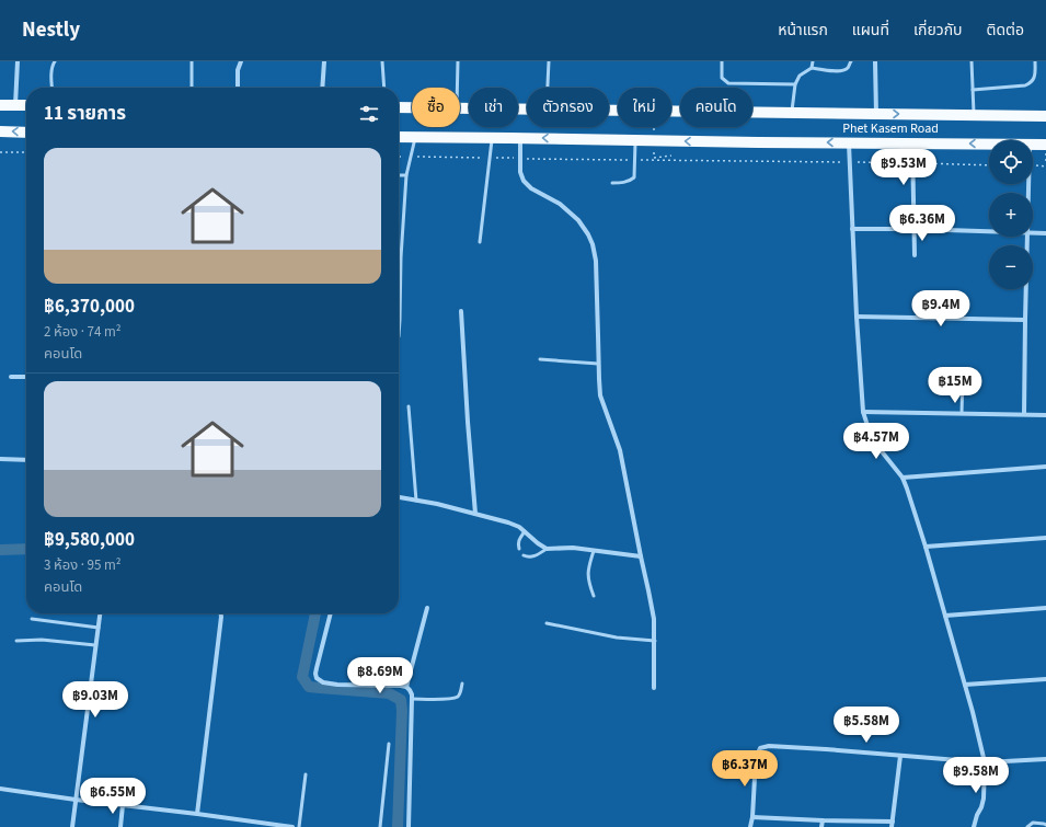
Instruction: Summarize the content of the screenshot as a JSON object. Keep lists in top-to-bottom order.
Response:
{
  "streets": {
    "main road": ["Phet Kasem Road"]
  },
  "page": {
    "header": "Nestly",
    "nav": [
      "หน้าแรก",
      "แผนที่",
      "เกี่ยวกับ",
      "ติดต่อ"
    ],
    "chip": [
      "ซื้อ",
      "เช่า",
      "ตัวกรอง",
      "ใหม่",
      "คอนโด"
    ],
    "heading": "11 รายการ",
    "map_buttons": ["+", "−"],
    "list": [
      {
        "name": "฿6,370,000",
        "note": "2 ห้อง · 74 m² · คอนโด"
      },
      {
        "name": "฿9,580,000",
        "note": "3 ห้อง · 95 m² · คอนโด"
      }
    ],
    "price": [
      "฿9.53M",
      "฿6.36M",
      "฿9.4M",
      "฿15M",
      "฿4.57M",
      "฿8.69M",
      "฿9.03M",
      "฿5.58M",
      "฿6.37M",
      "฿9.58M",
      "฿6.55M"
    ]
  }
}
